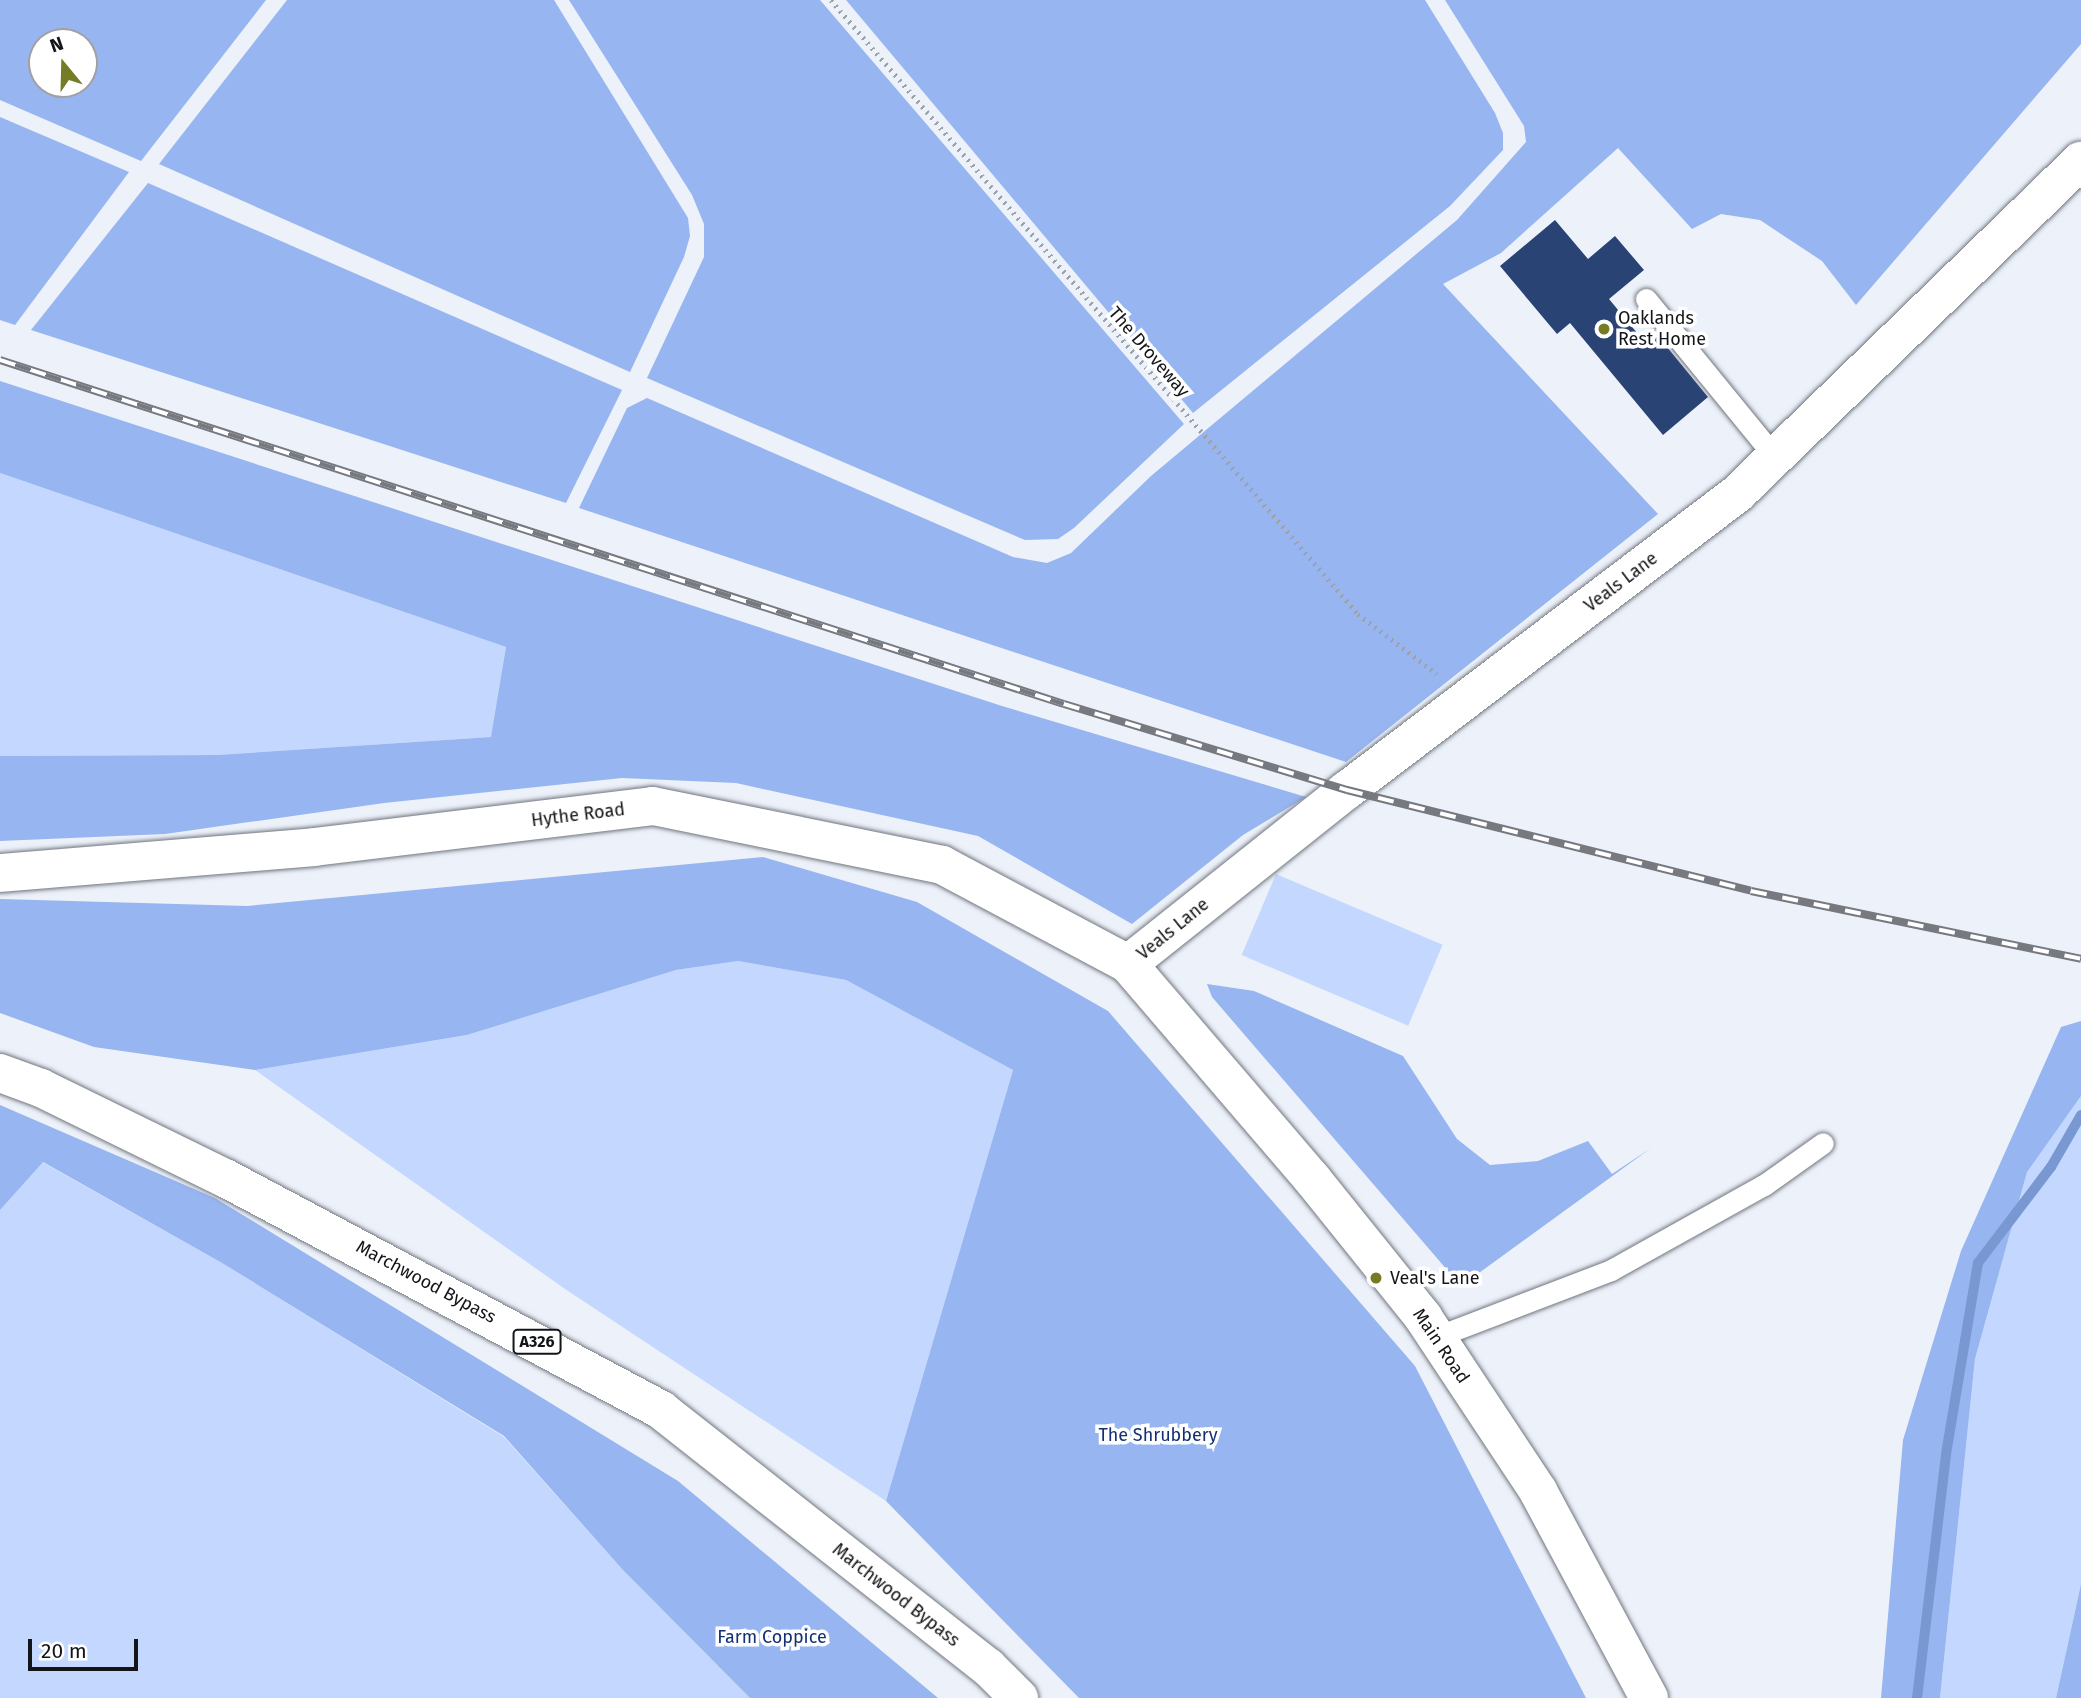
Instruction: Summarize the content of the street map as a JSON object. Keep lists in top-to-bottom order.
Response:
{
  "streets": {
    "street": [
      "Veals Lane",
      "Hythe Road",
      "Marchwood Bypass",
      "A326",
      "Main Road"
    ],
    "path": ["The Droveway"]
  },
  "crossings": [
    ["The Droveway", "Veals Lane"],
    ["Veals Lane", "Hythe Road"],
    ["Veals Lane", "Main Road"],
    ["Hythe Road", "Main Road"]
  ],
  "parks": ["The Shrubbery", "Farm Coppice"],
  "places": ["Oaklands Rest Home", "Veal's Lane"],
  "scale_bar": "20 m",
  "north": "top"
}
